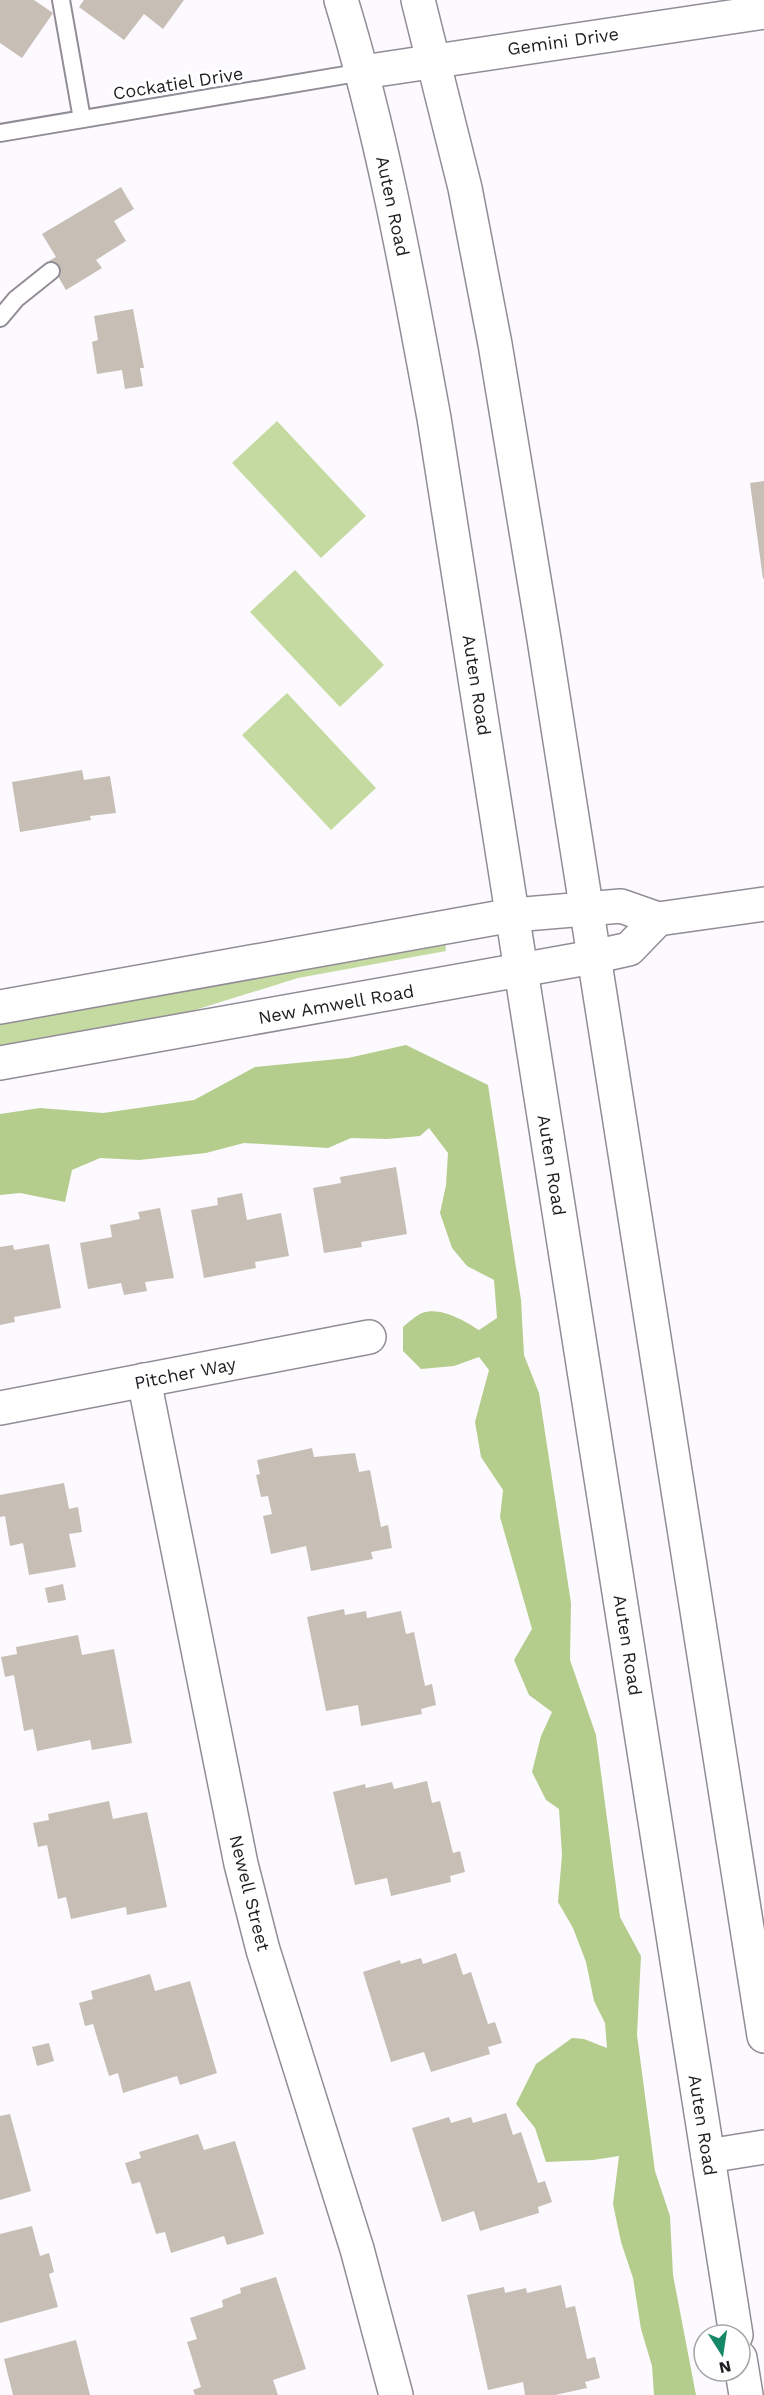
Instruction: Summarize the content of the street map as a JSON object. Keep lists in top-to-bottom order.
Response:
{
  "streets": {
    "street": [
      "Gemini Drive",
      "Auten Road",
      "New Amwell Road",
      "Pitcher Way",
      "Newell Street"
    ],
    "lane": ["Cockatiel Drive"]
  },
  "crossings": [
    ["Gemini Drive", "Cockatiel Drive"],
    ["Gemini Drive", "Auten Road"],
    ["Cockatiel Drive", "Auten Road"],
    ["Auten Road", "New Amwell Road"],
    ["Pitcher Way", "Newell Street"]
  ],
  "north": "bottom"
}
